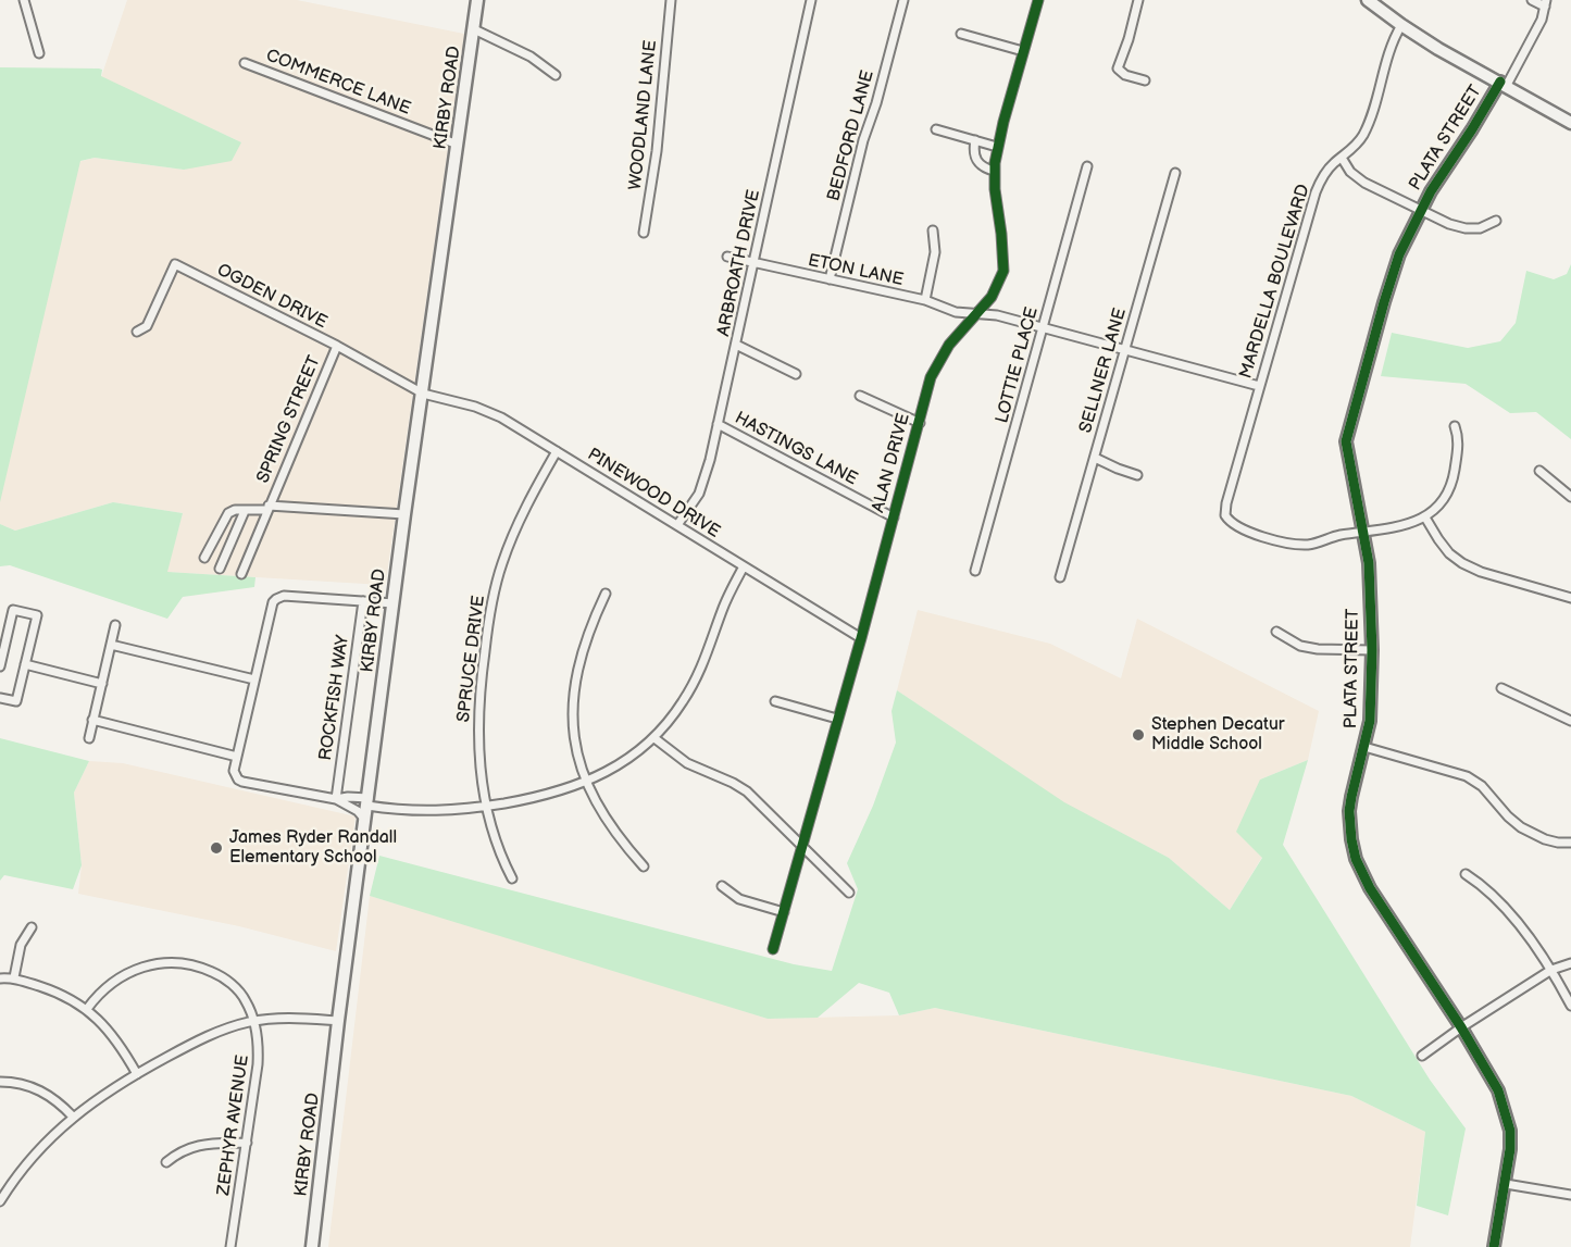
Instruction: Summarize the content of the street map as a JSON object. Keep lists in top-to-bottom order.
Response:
{
  "streets": {
    "main road": ["KIRBY ROAD"],
    "street": [
      "COMMERCE LANE",
      "WOODLAND LANE",
      "BEDFORD LANE",
      "PLATA STREET",
      "ARBROATH DRIVE",
      "ETON LANE",
      "MARDELLA BOULEVARD",
      "OGDEN DRIVE",
      "LOTTIE PLACE",
      "SELLNER LANE",
      "SPRING STREET",
      "HASTINGS LANE",
      "ALAN DRIVE",
      "PINEWOOD DRIVE",
      "SPRUCE DRIVE",
      "ROCKFISH WAY",
      "ZEPHYR AVENUE"
    ]
  },
  "crossings": [
    ["COMMERCE LANE", "KIRBY ROAD"],
    ["KIRBY ROAD", "OGDEN DRIVE"],
    ["KIRBY ROAD", "PINEWOOD DRIVE"],
    ["BEDFORD LANE", "ETON LANE"],
    ["PLATA STREET", "MARDELLA BOULEVARD"],
    ["ARBROATH DRIVE", "ETON LANE"],
    ["ARBROATH DRIVE", "HASTINGS LANE"],
    ["ARBROATH DRIVE", "PINEWOOD DRIVE"],
    ["ETON LANE", "MARDELLA BOULEVARD"],
    ["ETON LANE", "LOTTIE PLACE"],
    ["ETON LANE", "SELLNER LANE"],
    ["ETON LANE", "ALAN DRIVE"],
    ["OGDEN DRIVE", "SPRING STREET"],
    ["OGDEN DRIVE", "PINEWOOD DRIVE"],
    ["HASTINGS LANE", "ALAN DRIVE"],
    ["ALAN DRIVE", "PINEWOOD DRIVE"],
    ["PINEWOOD DRIVE", "SPRUCE DRIVE"]
  ],
  "places": ["Stephen Decatur Middle School", "James Ryder Randall Elementary School"]
}
